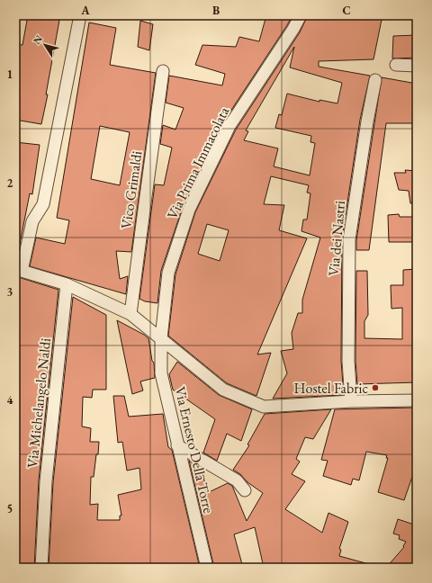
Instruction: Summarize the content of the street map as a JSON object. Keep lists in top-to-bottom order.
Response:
{
  "streets": {
    "street": [
      "Via Prima Immacolata",
      "Vico Grimaldi",
      "Via dei Nastri",
      "Via Michelangelo Naldi",
      "Via Ernesto Della Torre"
    ]
  },
  "crossings": [
    ["Via Prima Immacolata", "Via Ernesto Della Torre"]
  ],
  "places": ["Hostel Fabric"],
  "north": "top left",
  "grid": {
    "columns": ["A", "B", "C"],
    "rows": [
      "1",
      "2",
      "3",
      "4",
      "5"
    ]
  }
}
